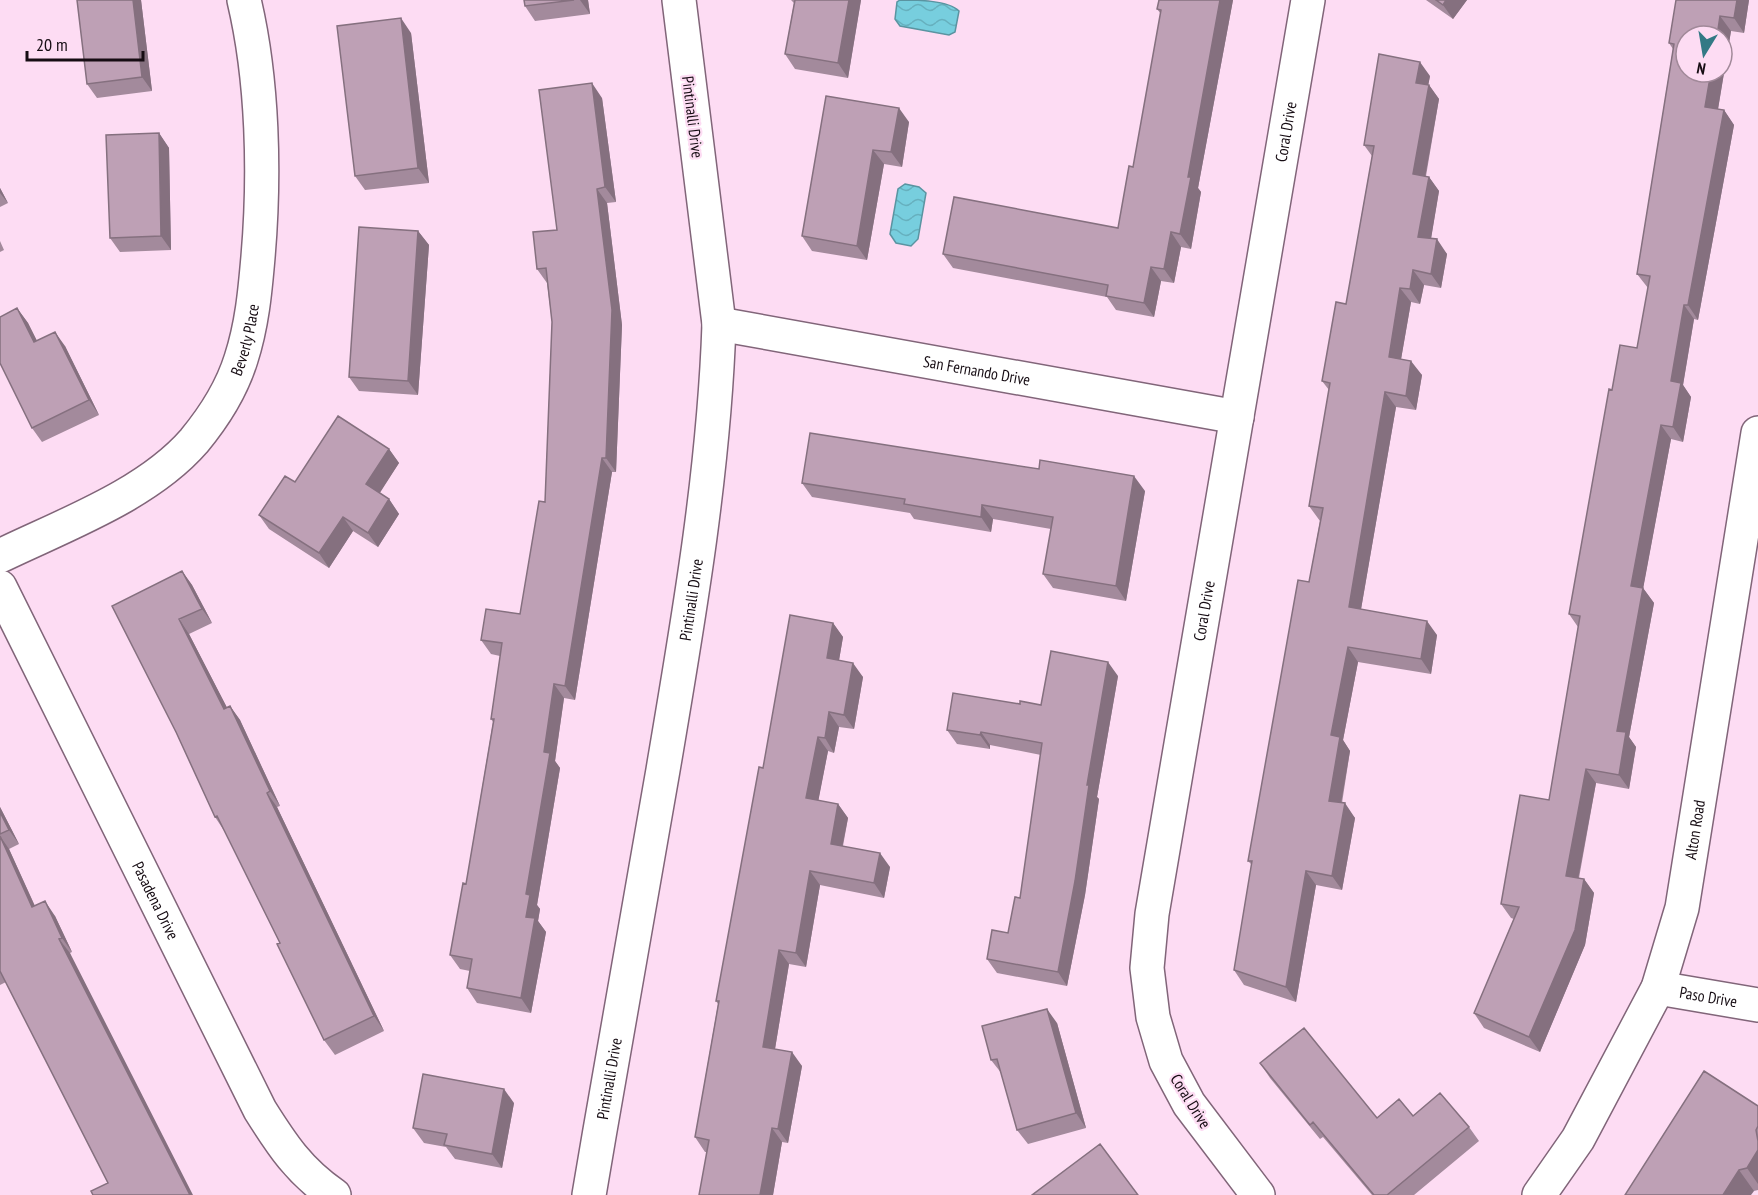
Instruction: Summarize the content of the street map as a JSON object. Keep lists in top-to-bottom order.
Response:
{
  "streets": {
    "street": [
      "Pintinalli Drive",
      "Coral Drive",
      "Beverly Place",
      "San Fernando Drive",
      "Alton Road",
      "Pasadena Drive",
      "Paso Drive"
    ]
  },
  "crossings": [
    ["Pintinalli Drive", "San Fernando Drive"],
    ["Coral Drive", "San Fernando Drive"],
    ["Alton Road", "Paso Drive"]
  ],
  "scale_bar": "20 m",
  "north": "bottom"
}
